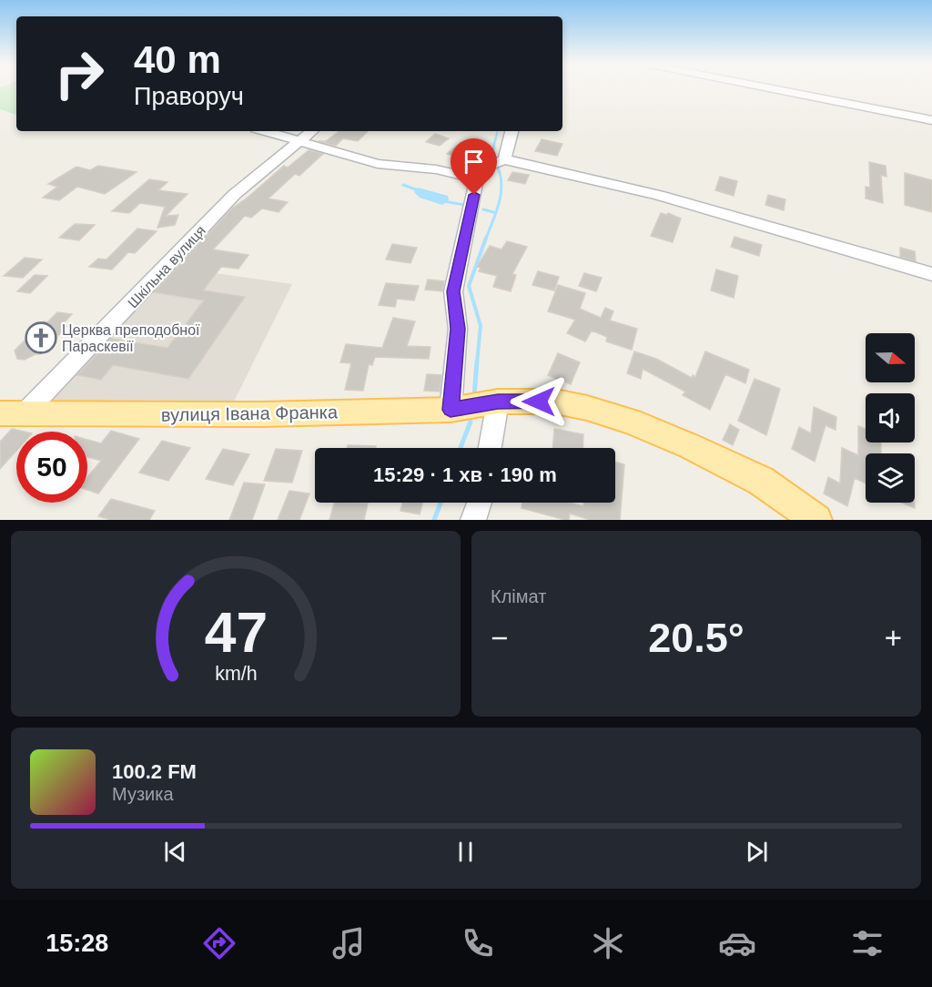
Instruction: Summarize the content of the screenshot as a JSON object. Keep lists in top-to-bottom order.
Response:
{
  "streets": {
    "main road": ["вулиця Івана Франка"],
    "street": ["Шкільна вулиця"]
  },
  "crossings": [
    ["Шкільна вулиця", "вулиця Івана Франка"]
  ],
  "places": {
    "church": ["Церква преподобної Параскевії"]
  },
  "north": "right",
  "page": {
    "turn": ["40 m", "Праворуч"],
    "limit": "50",
    "trip": "15:29 · 1 хв · 190 m",
    "tile": "Клімат",
    "heat": ["−", "20.5°", "+"],
    "song": ["100.2 FM", "Музика"],
    "tabs": "15:28",
    "gauge": ["47", "km/h"]
  }
}
